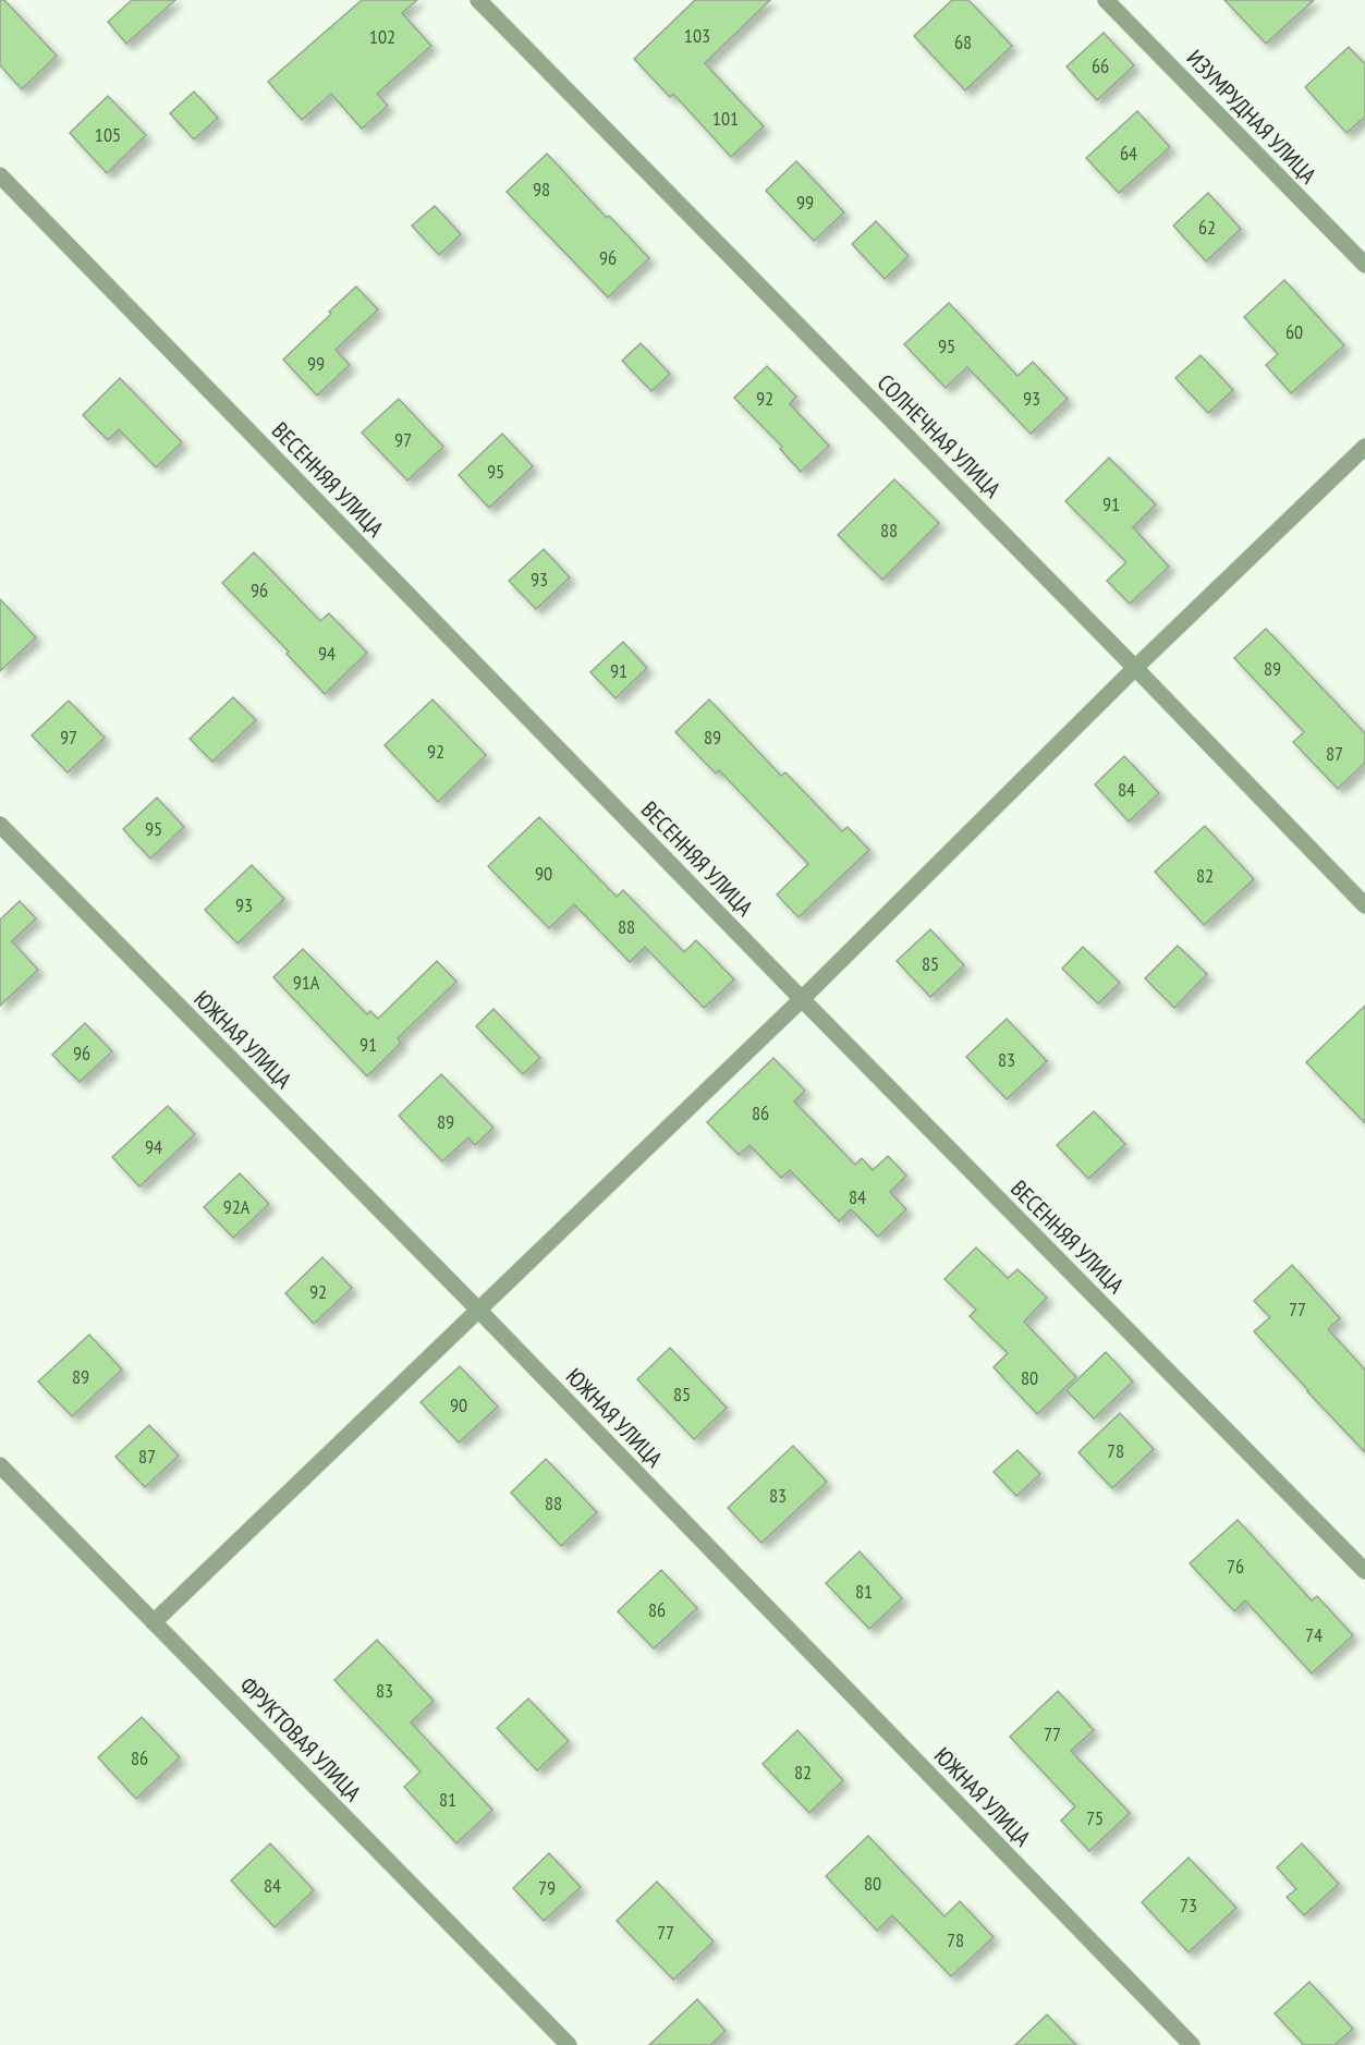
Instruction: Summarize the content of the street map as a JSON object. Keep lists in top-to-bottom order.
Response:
{
  "streets": {
    "street": [
      "ИЗУМРУДНАЯ УЛИЦА",
      "СОЛНЕЧНАЯ УЛИЦА",
      "ВЕСЕННЯЯ УЛИЦА",
      "ЮЖНАЯ УЛИЦА",
      "ФРУКТОВАЯ УЛИЦА"
    ]
  },
  "house_numbers": [
    "103",
    "102",
    "68",
    "66",
    "101",
    "105",
    "64",
    "98",
    "99",
    "62",
    "96",
    "60",
    "95",
    "99",
    "92",
    "93",
    "97",
    "95",
    "91",
    "88",
    "93",
    "96",
    "94",
    "89",
    "91",
    "97",
    "89",
    "92",
    "87",
    "84",
    "95",
    "90",
    "82",
    "93",
    "88",
    "85",
    "91А",
    "91",
    "96",
    "83",
    "86",
    "89",
    "94",
    "84",
    "92А",
    "92",
    "77",
    "89",
    "80",
    "85",
    "90",
    "78",
    "87",
    "83",
    "88",
    "76",
    "81",
    "86",
    "74",
    "83",
    "77",
    "86",
    "82",
    "81",
    "75",
    "80",
    "84",
    "79",
    "73",
    "77",
    "78"
  ]
}
